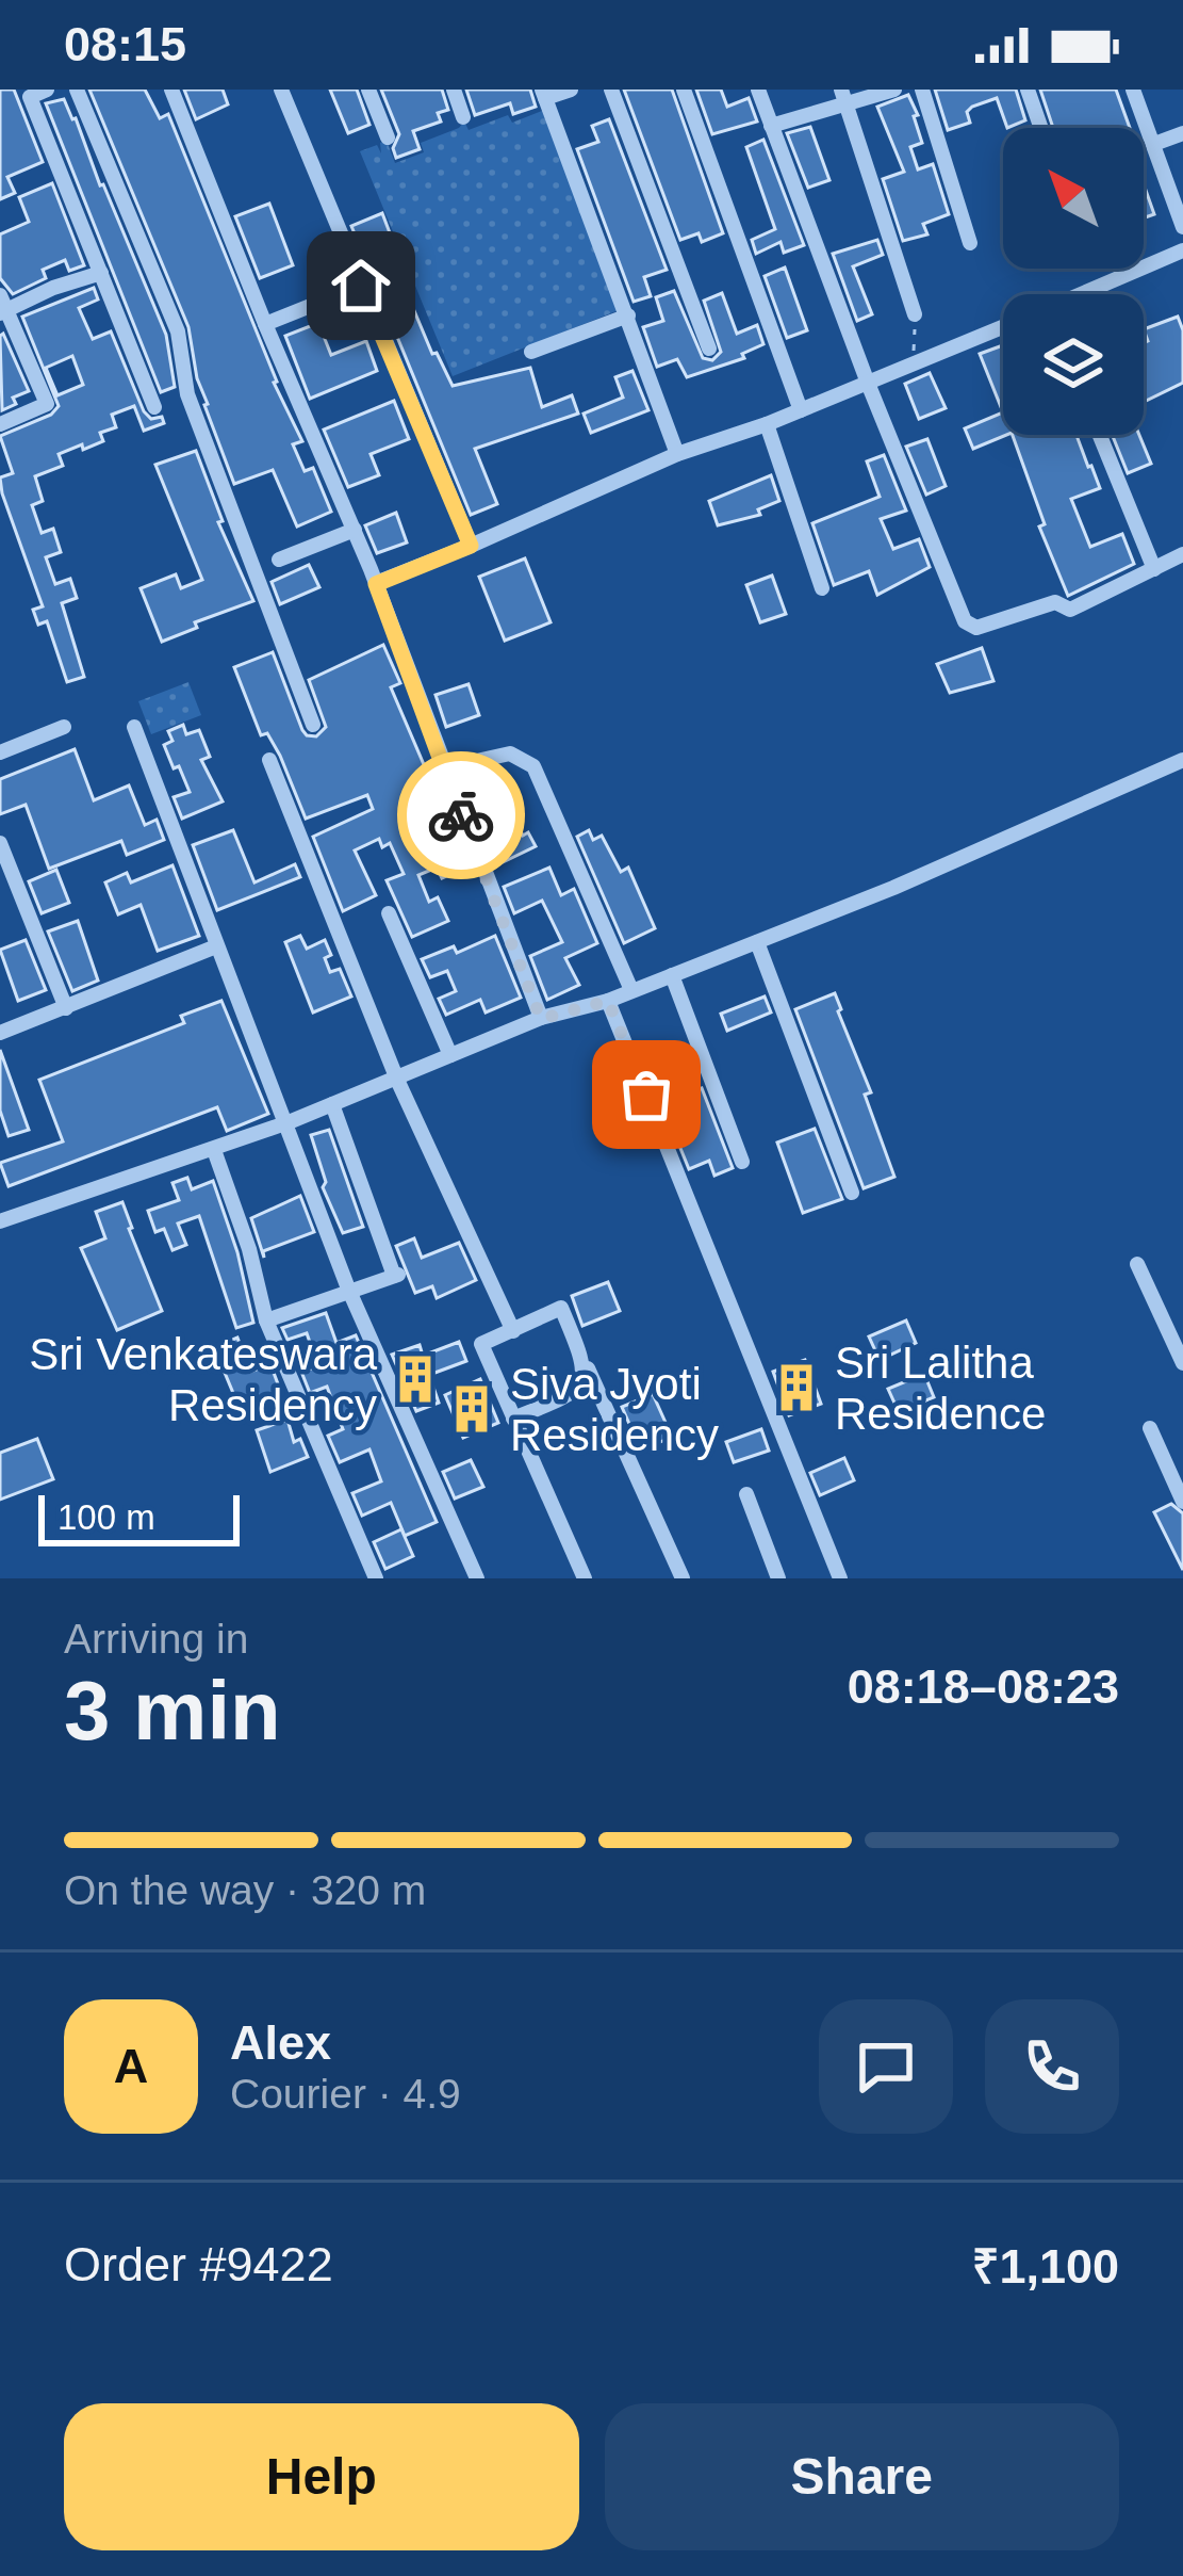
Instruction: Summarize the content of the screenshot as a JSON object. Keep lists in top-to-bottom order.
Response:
{
  "places": {
    "building": ["Sri Venkateswara Residency", "Sri Lalitha Residence", "Siva Jyoti Residency"]
  },
  "scale_bar": "100 m",
  "north": "top left",
  "page": {
    "status": "08:15",
    "scale": "100 m",
    "heading": ["3 min", "Arriving in", "08:18–08:23"],
    "panel": [
      "Alex",
      "Courier · 4.9",
      "Order #9422",
      "₹1,100"
    ],
    "bar": "On the way · 320 m",
    "round": "A",
    "buttons": ["Help", "Share"]
  }
}
